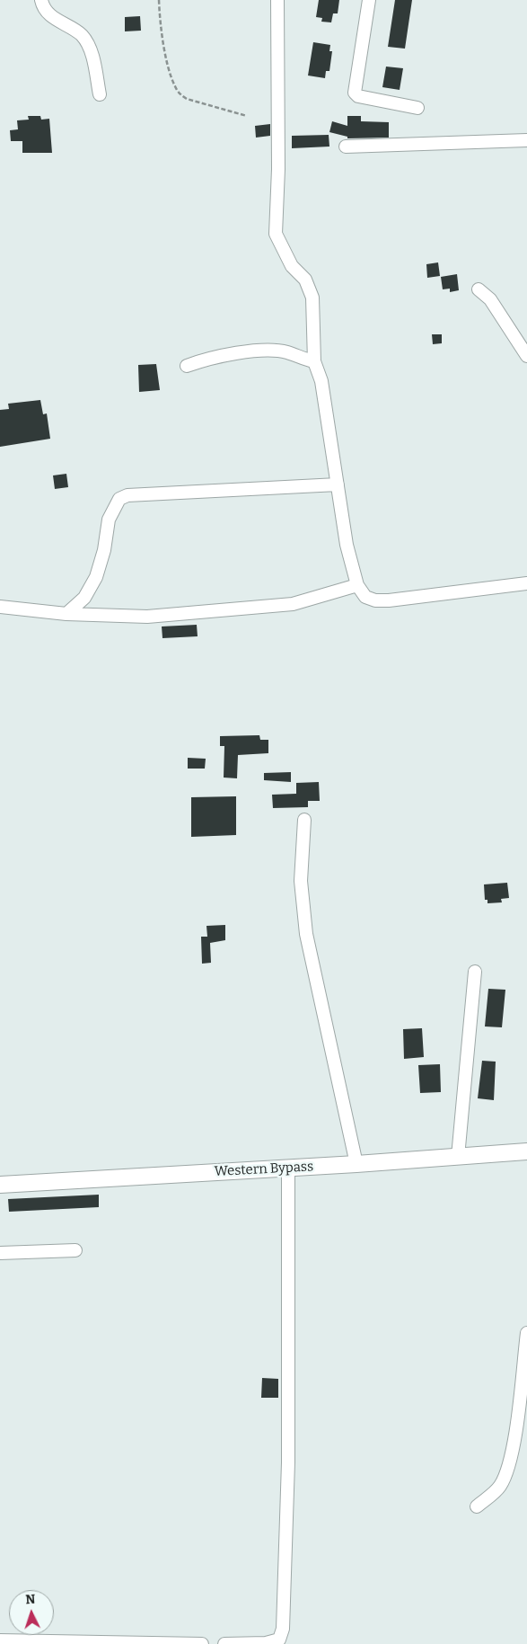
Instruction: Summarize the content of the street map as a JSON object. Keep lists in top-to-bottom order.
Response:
{
  "streets": {
    "main road": ["Western Bypass"]
  },
  "north": "top"
}
